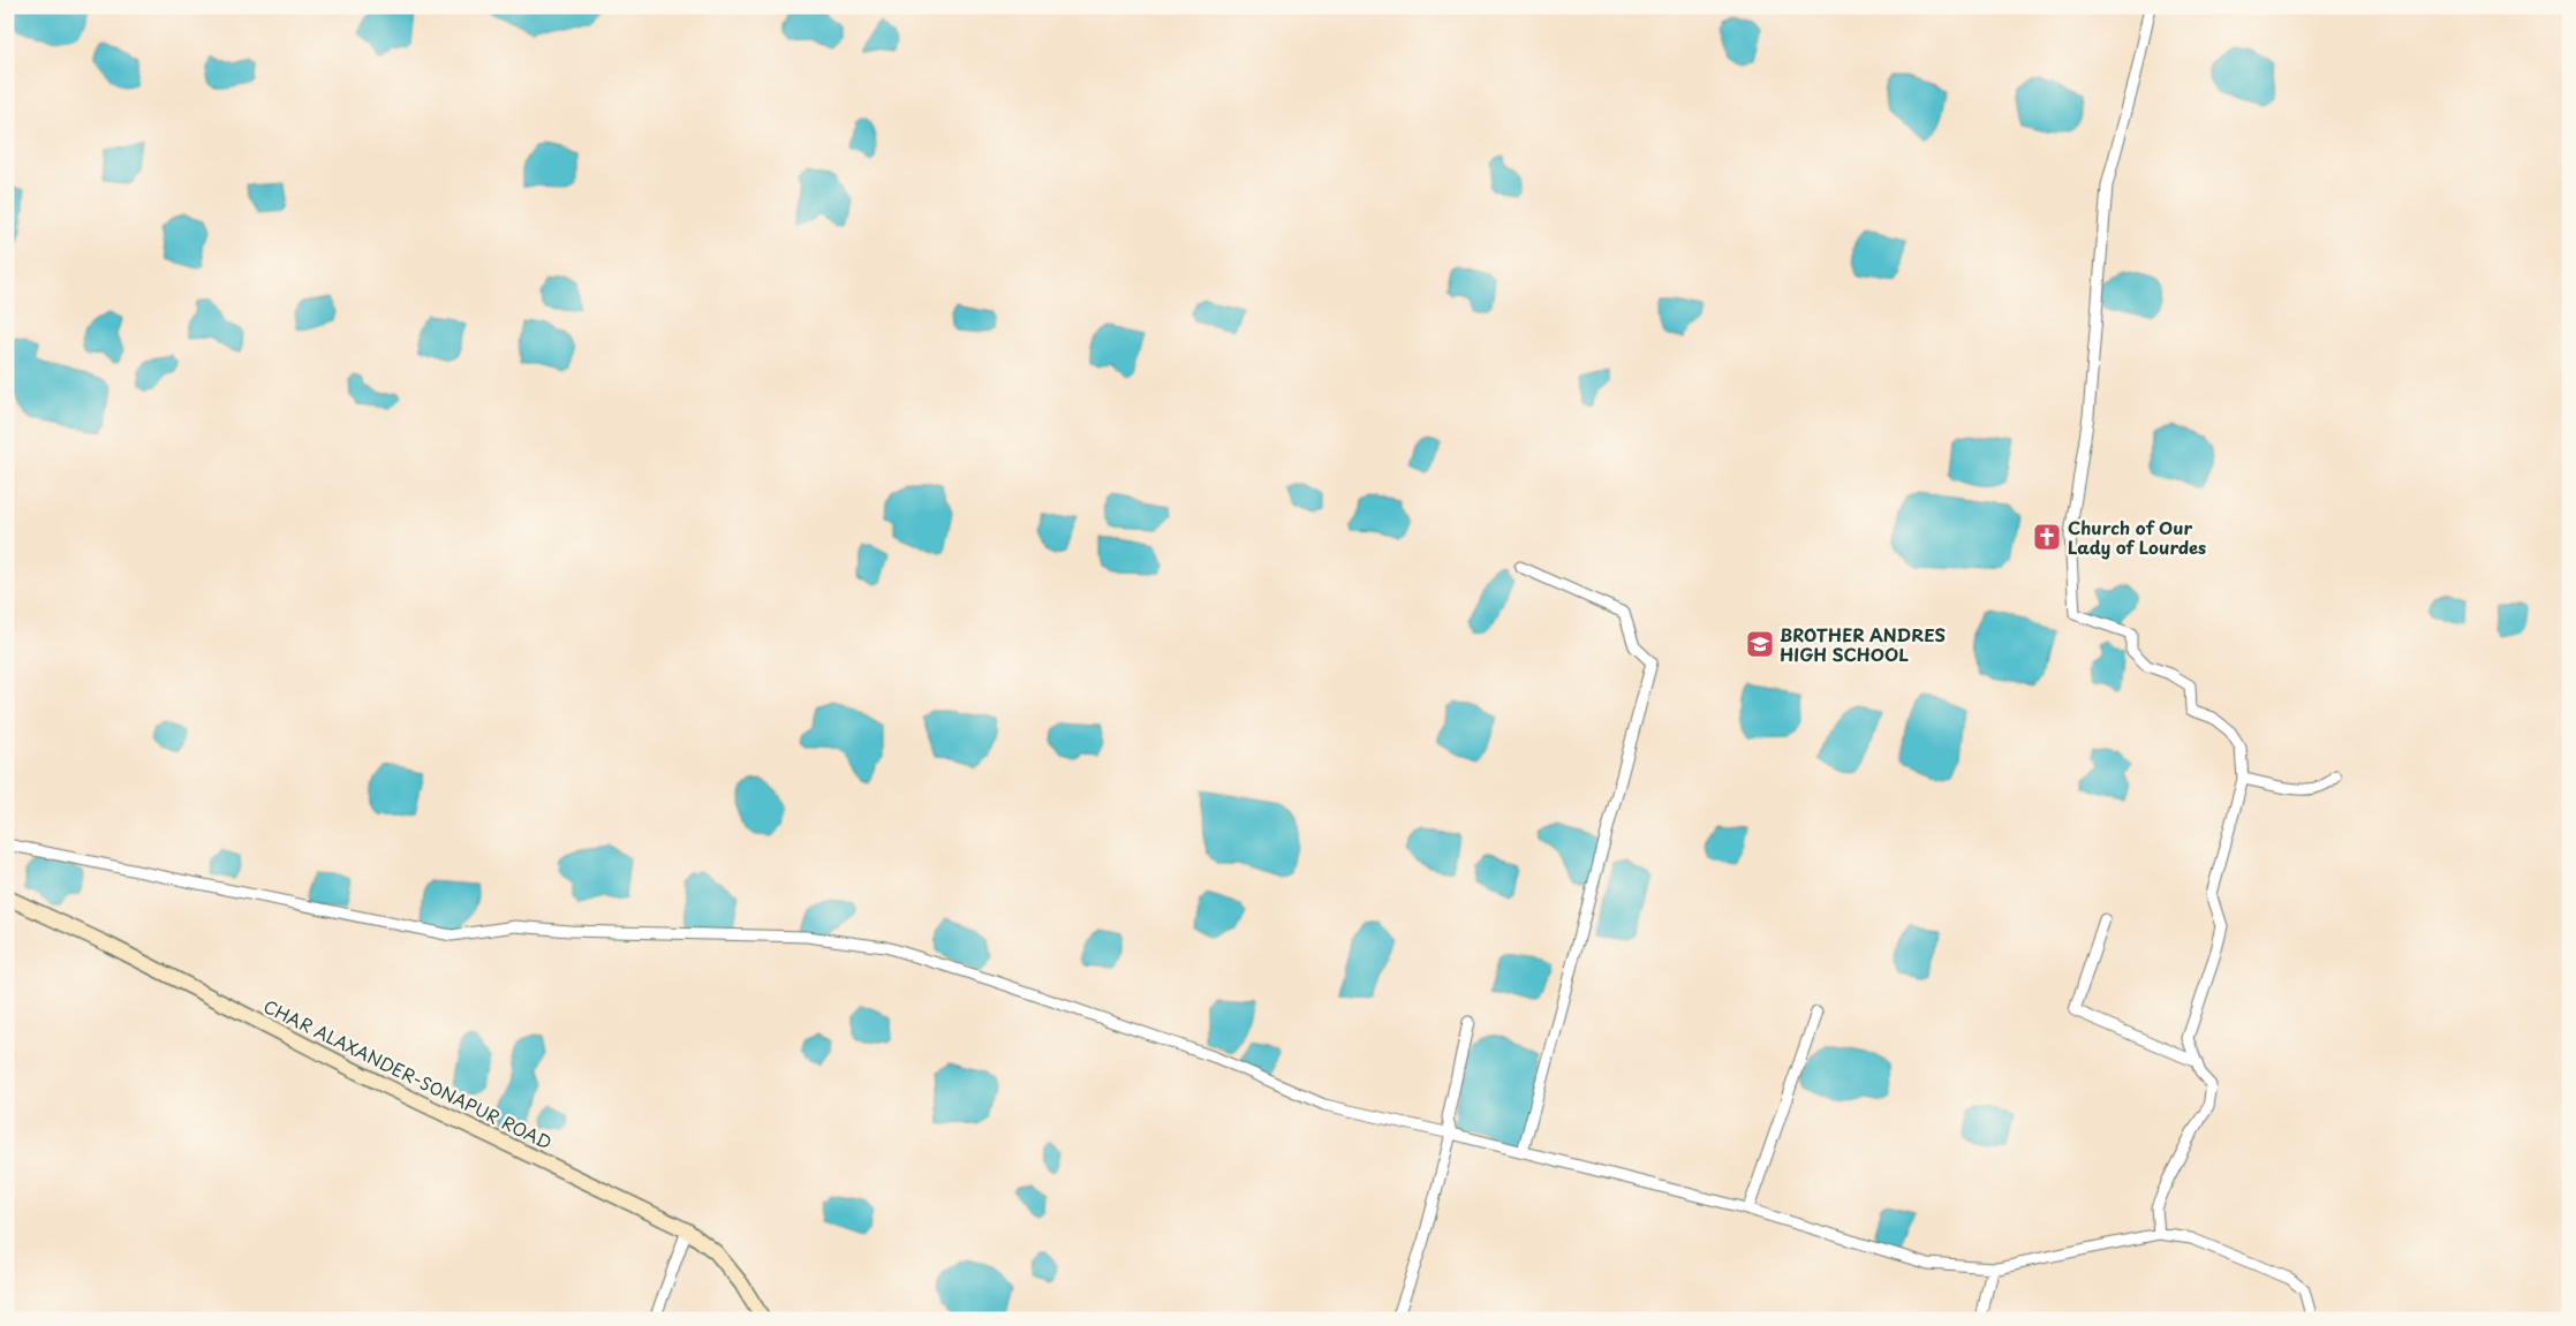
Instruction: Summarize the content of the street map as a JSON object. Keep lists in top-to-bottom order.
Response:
{
  "streets": {
    "main road": ["CHAR ALAXANDER-SONAPUR ROAD"]
  },
  "places": {
    "church": ["Church of Our Lady of Lourdes"],
    "school or university": ["BROTHER ANDRES HIGH SCHOOL"]
  }
}
